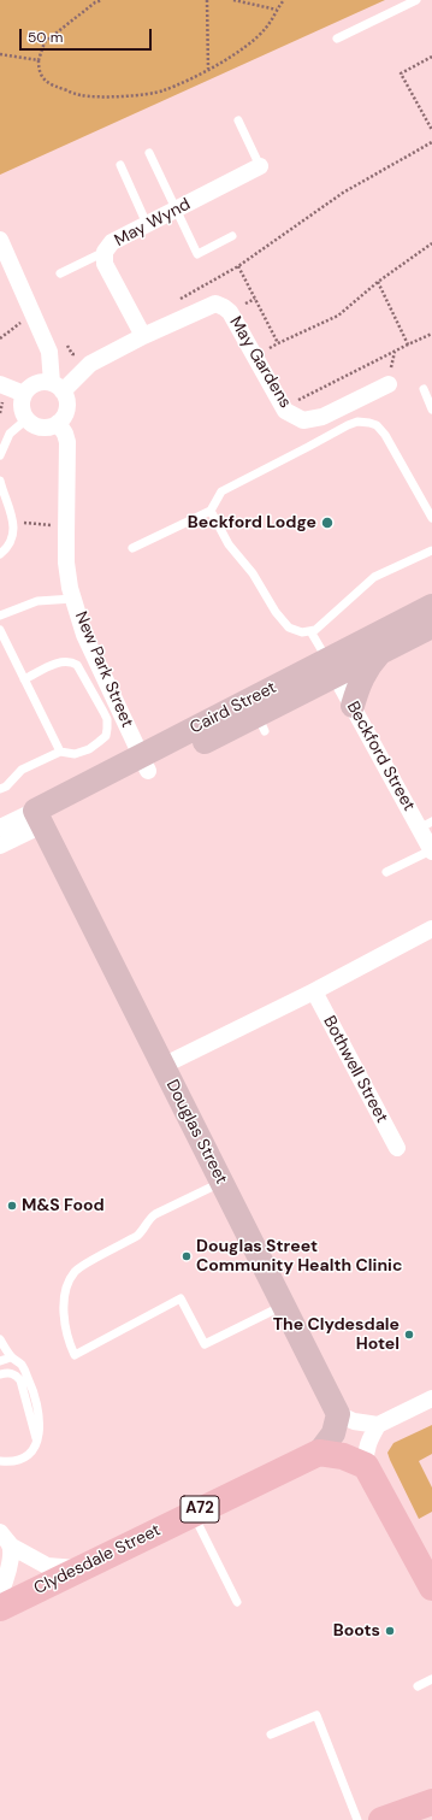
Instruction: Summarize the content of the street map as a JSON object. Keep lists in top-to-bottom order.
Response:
{
  "streets": {
    "main road": ["A72", "Clydesdale Street"],
    "street": [
      "May Wynd",
      "May Gardens",
      "New Park Street",
      "Caird Street",
      "Beckford Street",
      "Bothwell Street",
      "Douglas Street"
    ]
  },
  "crossings": [
    ["May Wynd", "May Gardens"],
    ["May Gardens", "New Park Street"],
    ["New Park Street", "Caird Street"],
    ["Caird Street", "Beckford Street"],
    ["Caird Street", "Douglas Street"]
  ],
  "places": [
    "Beckford Lodge",
    "M&S Food",
    "Douglas Street Community Health Clinic",
    "The Clydesdale Hotel",
    "Boots"
  ],
  "scale_bar": "50 m"
}
